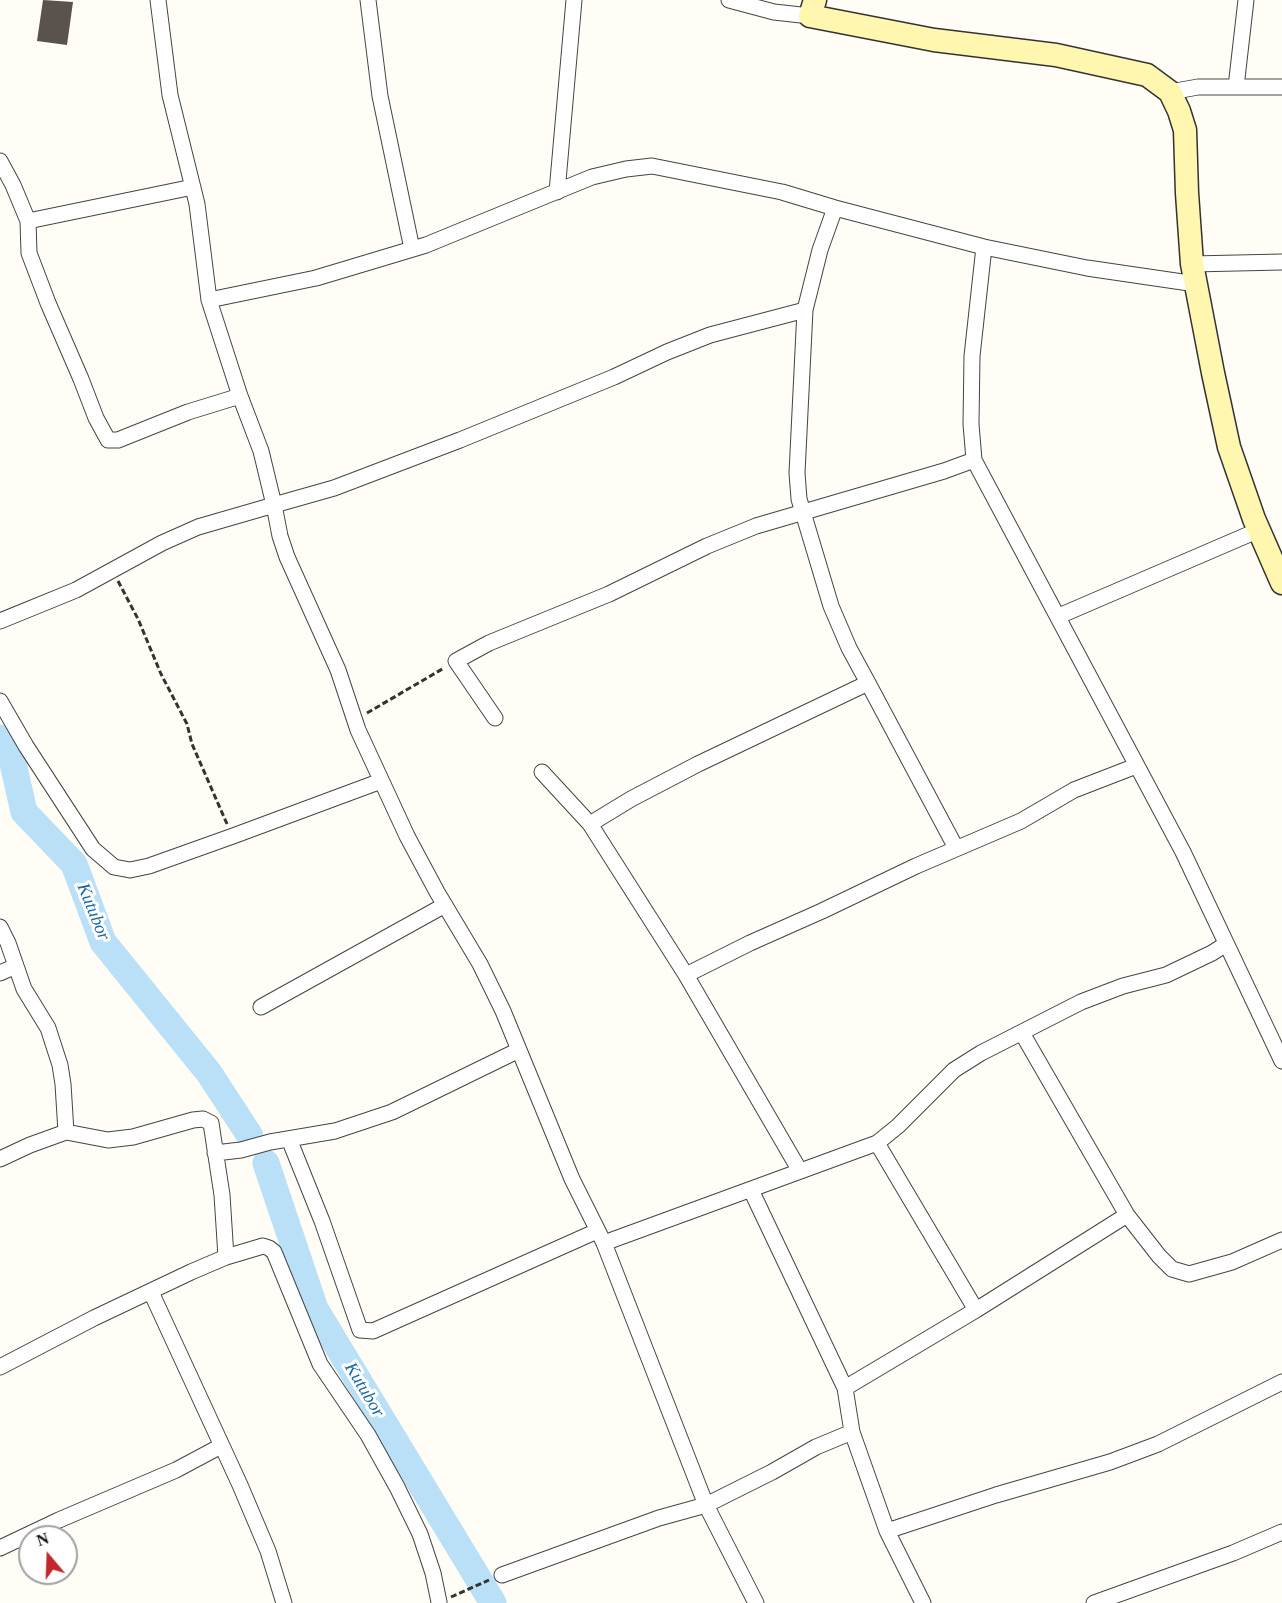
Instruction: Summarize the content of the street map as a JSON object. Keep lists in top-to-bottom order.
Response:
{
  "water": ["Kutubor"],
  "north": "top"
}
